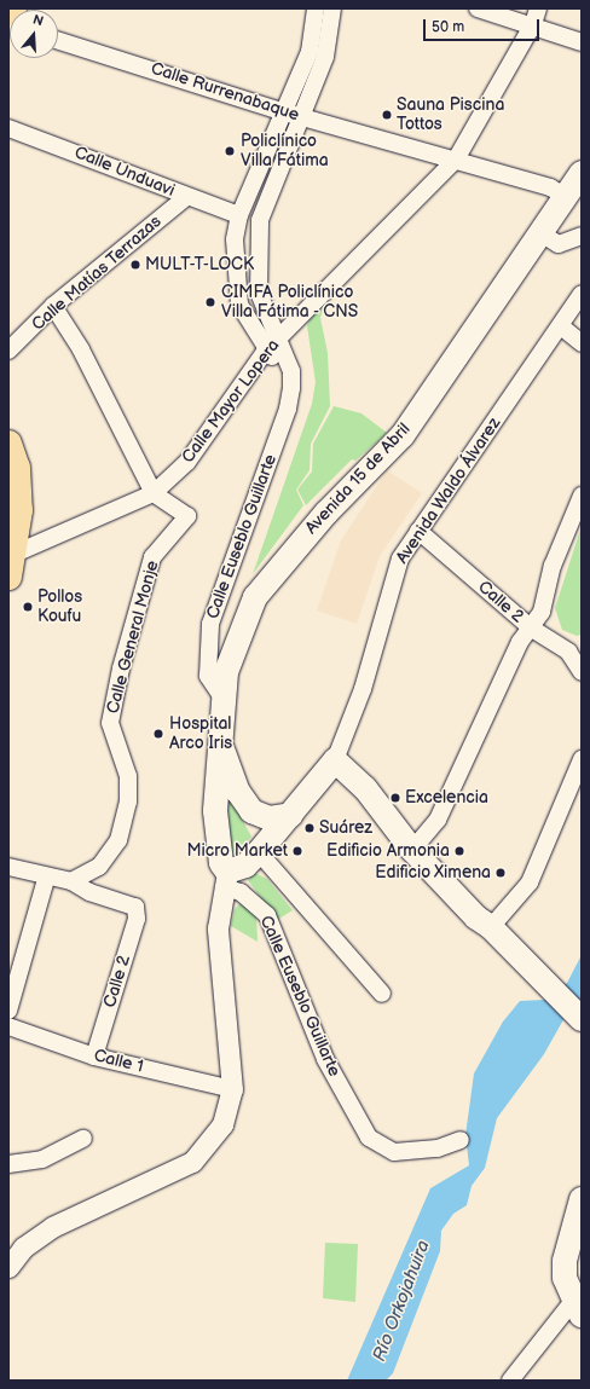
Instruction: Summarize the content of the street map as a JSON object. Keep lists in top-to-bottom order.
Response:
{
  "streets": {
    "main road": ["Avenida 15 de Abril"],
    "street": [
      "Calle Rurrenabaque",
      "Calle Unduavi",
      "Calle Matías Terrazas",
      "Calle Mayor Lopera",
      "Avenida Waldo Álvarez",
      "Calle Euseblo Guillarte",
      "Calle 2",
      "Calle General Monje",
      "Calle 1"
    ]
  },
  "crossings": [
    ["Calle Rurrenabaque", "Calle Mayor Lopera"],
    ["Calle Rurrenabaque", "Avenida 15 de Abril"],
    ["Calle Rurrenabaque", "Calle Euseblo Guillarte"],
    ["Calle Unduavi", "Calle Matías Terrazas"],
    ["Calle Matías Terrazas", "Calle General Monje"],
    ["Calle Mayor Lopera", "Calle Euseblo Guillarte"],
    ["Calle Mayor Lopera", "Calle General Monje"],
    ["Avenida 15 de Abril", "Calle Euseblo Guillarte"],
    ["Avenida Waldo Álvarez", "Calle 2"],
    ["Calle 2", "Calle General Monje"],
    ["Calle 2", "Calle 1"]
  ],
  "water": ["Río Orkojahuira"],
  "places": [
    "Sauna Piscina Tottos",
    "Policlínico Villa Fátima",
    "MULT-T-LOCK",
    "CIMFA Policlínico Villa Fátima - CNS",
    "Pollos Koufu",
    "Hospital Arco Iris",
    "Excelencia",
    "Suárez",
    "Micro Market",
    "Edificio Armonia",
    "Edificio Ximena"
  ],
  "scale_bar": "50 m",
  "north": "top"
}
